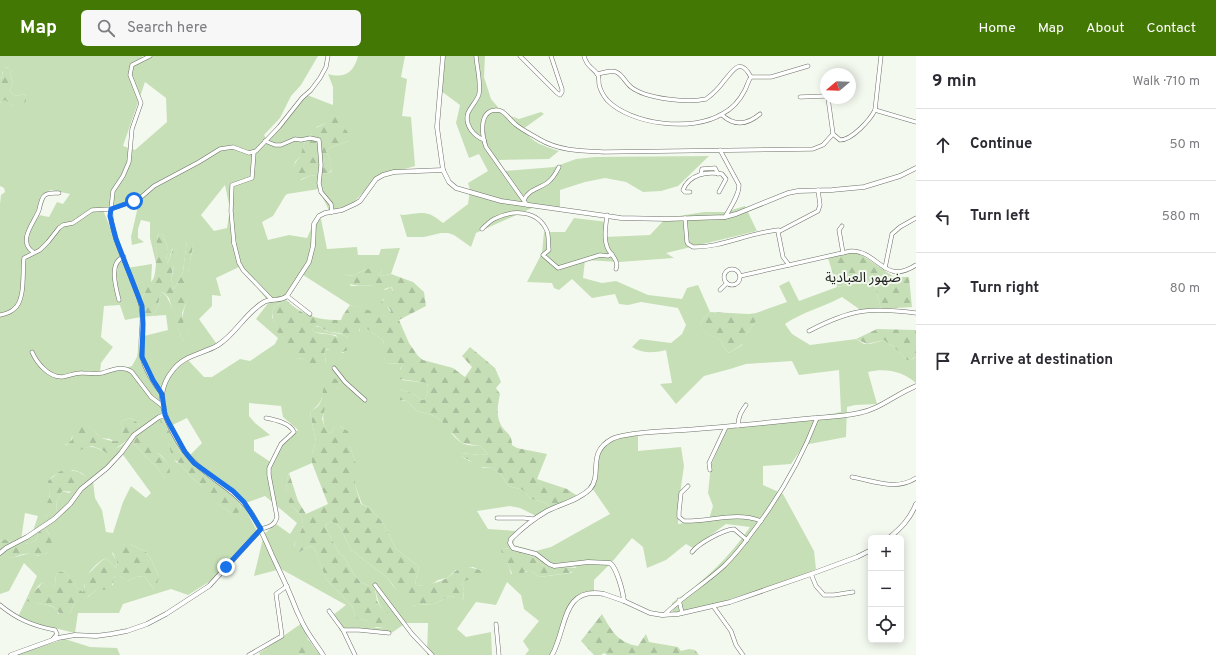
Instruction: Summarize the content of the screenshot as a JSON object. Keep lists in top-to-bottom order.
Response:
{
  "districts": ["ضهور العبادية"],
  "north": "left",
  "page": {
    "header": "Map",
    "search": "Search here",
    "nav": [
      "Home",
      "Map",
      "About",
      "Contact"
    ],
    "heading": ["9 min", "Walk · 710 m"],
    "list": [
      ["Continue", "50 m"],
      ["Turn left", "580 m"],
      ["Turn right", "80 m"],
      "Arrive at destination"
    ],
    "map_buttons": ["+", "−"]
  }
}
